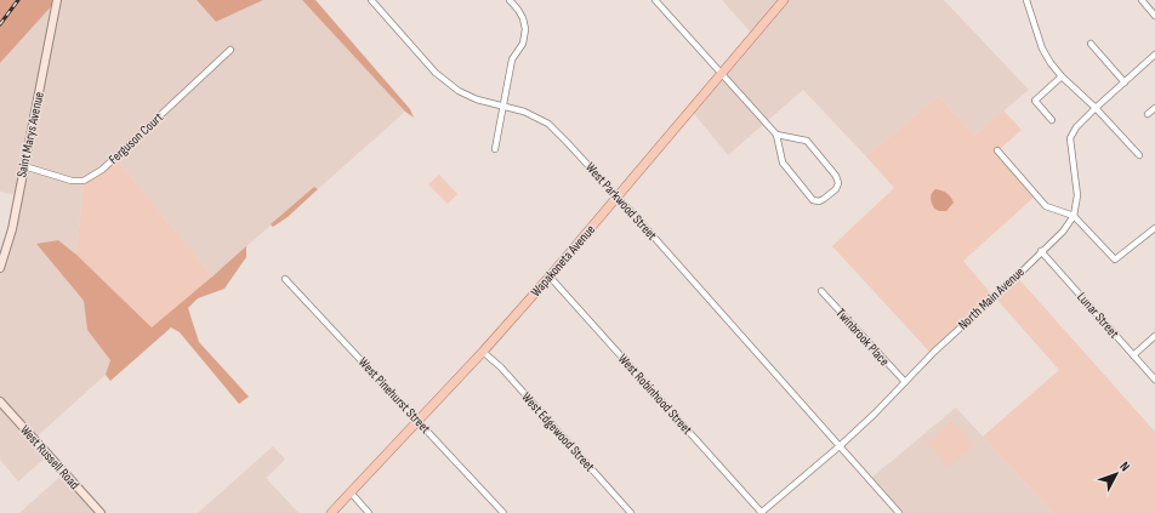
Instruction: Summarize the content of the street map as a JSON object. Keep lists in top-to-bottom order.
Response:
{
  "streets": {
    "main road": ["Saint Marys Avenue", "Wapakoneta Avenue", "West Russell Road"],
    "street": [
      "Ferguson Court",
      "West Parkwood Street",
      "North Main Avenue",
      "Lunar Street",
      "Twinbrook Place",
      "West Robinhood Street",
      "West Pinehurst Street",
      "West Edgewood Street"
    ]
  },
  "crossings": [
    ["Saint Marys Avenue", "Ferguson Court"],
    ["West Parkwood Street", "Wapakoneta Avenue"],
    ["West Parkwood Street", "North Main Avenue"],
    ["Wapakoneta Avenue", "West Robinhood Street"],
    ["Wapakoneta Avenue", "West Pinehurst Street"],
    ["Wapakoneta Avenue", "West Edgewood Street"],
    ["North Main Avenue", "Lunar Street"],
    ["North Main Avenue", "Twinbrook Place"],
    ["North Main Avenue", "West Robinhood Street"]
  ],
  "north": "top right"
}
